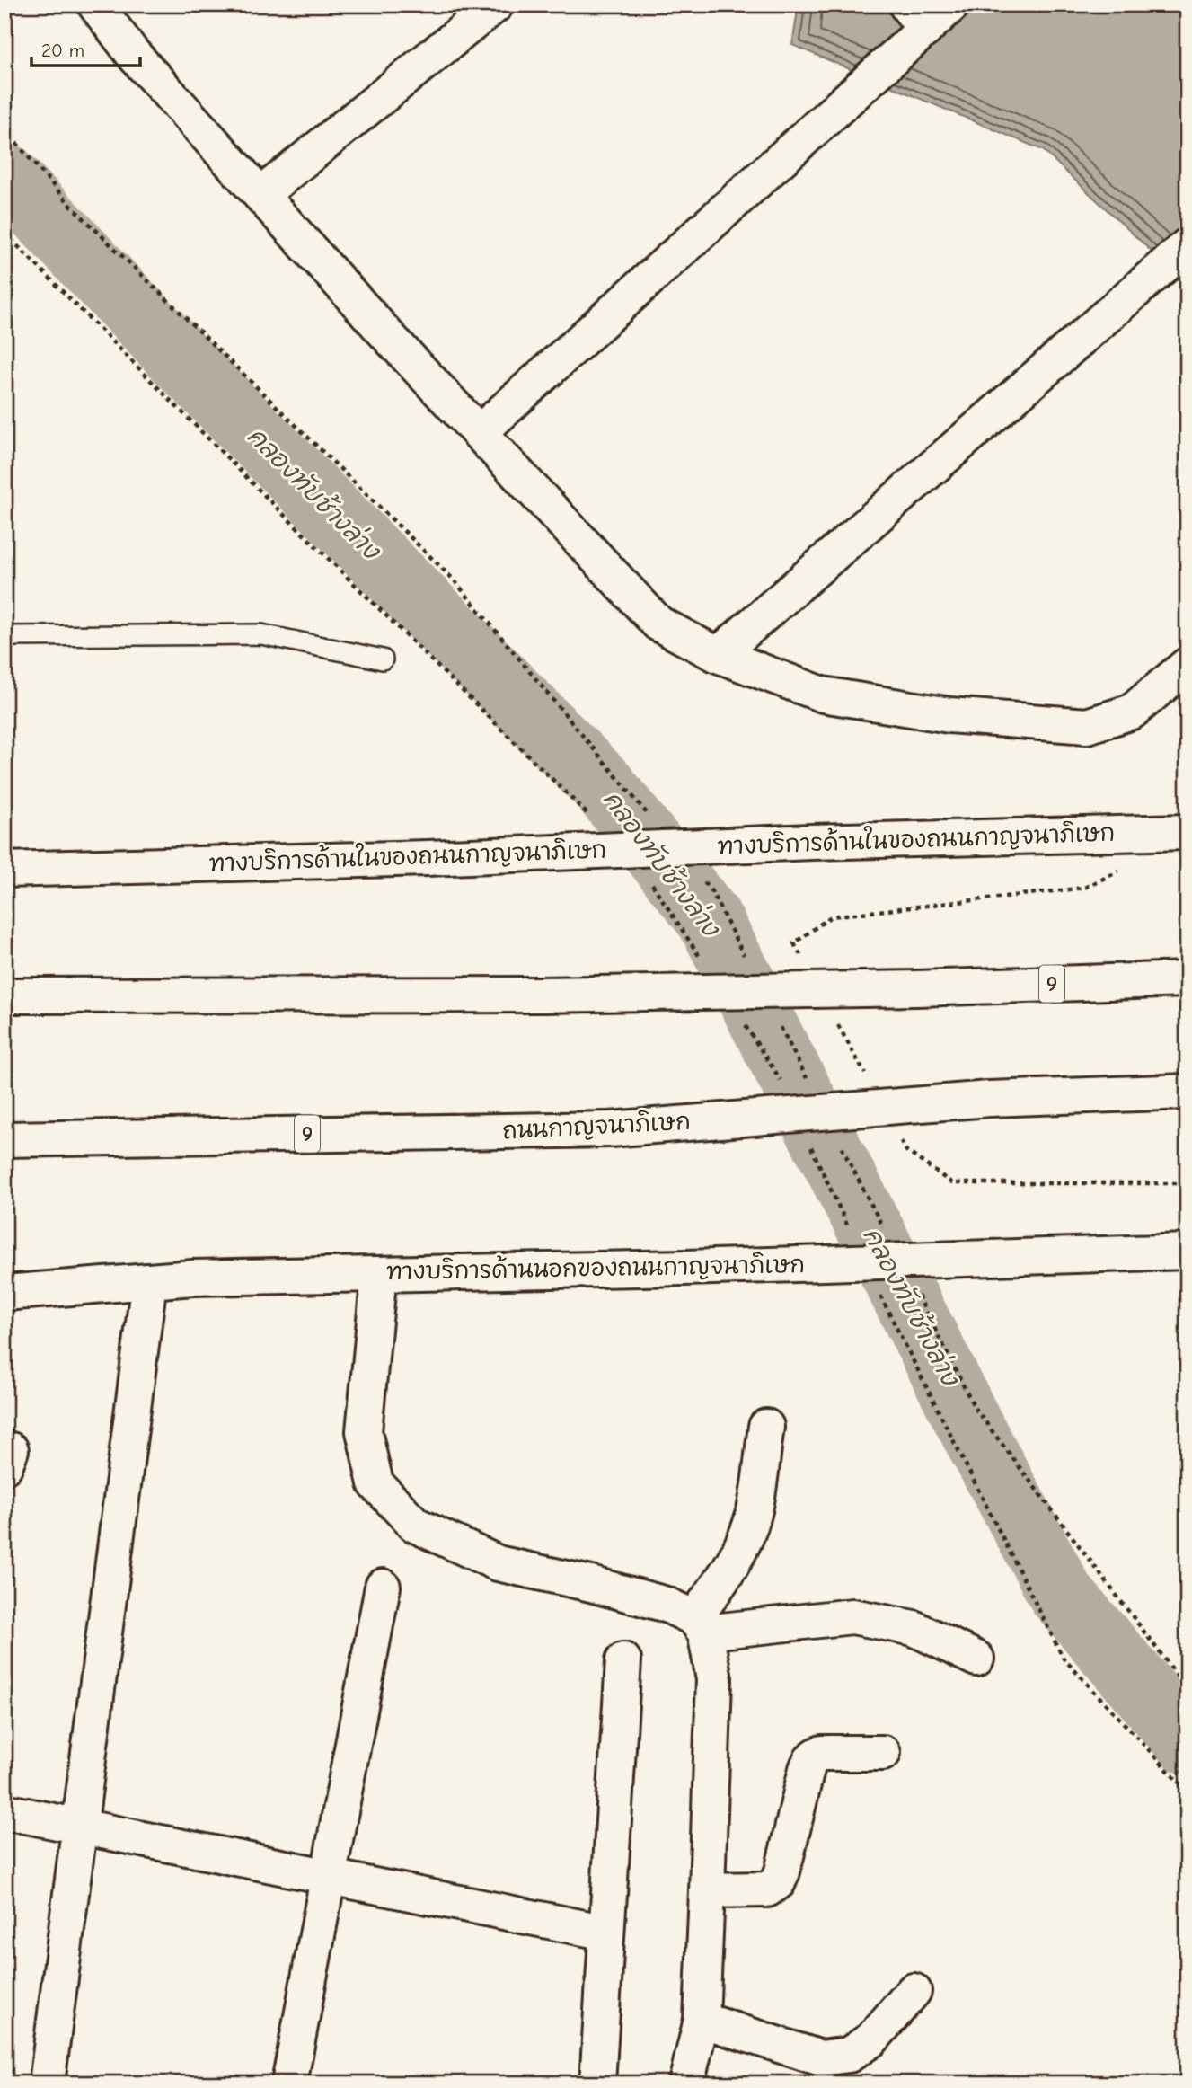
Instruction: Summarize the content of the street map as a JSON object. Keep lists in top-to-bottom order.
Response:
{
  "streets": {
    "main road": [
      "ทางบริการด้านในของถนนกาญจนาภิเษก",
      "9",
      "ถนนกาญจนาภิเษก",
      "ทางบริการด้านนอกของถนนกาญจนาภิเษก"
    ]
  },
  "water": ["คลองทับช้างล่าง"],
  "scale_bar": "20 m"
}
